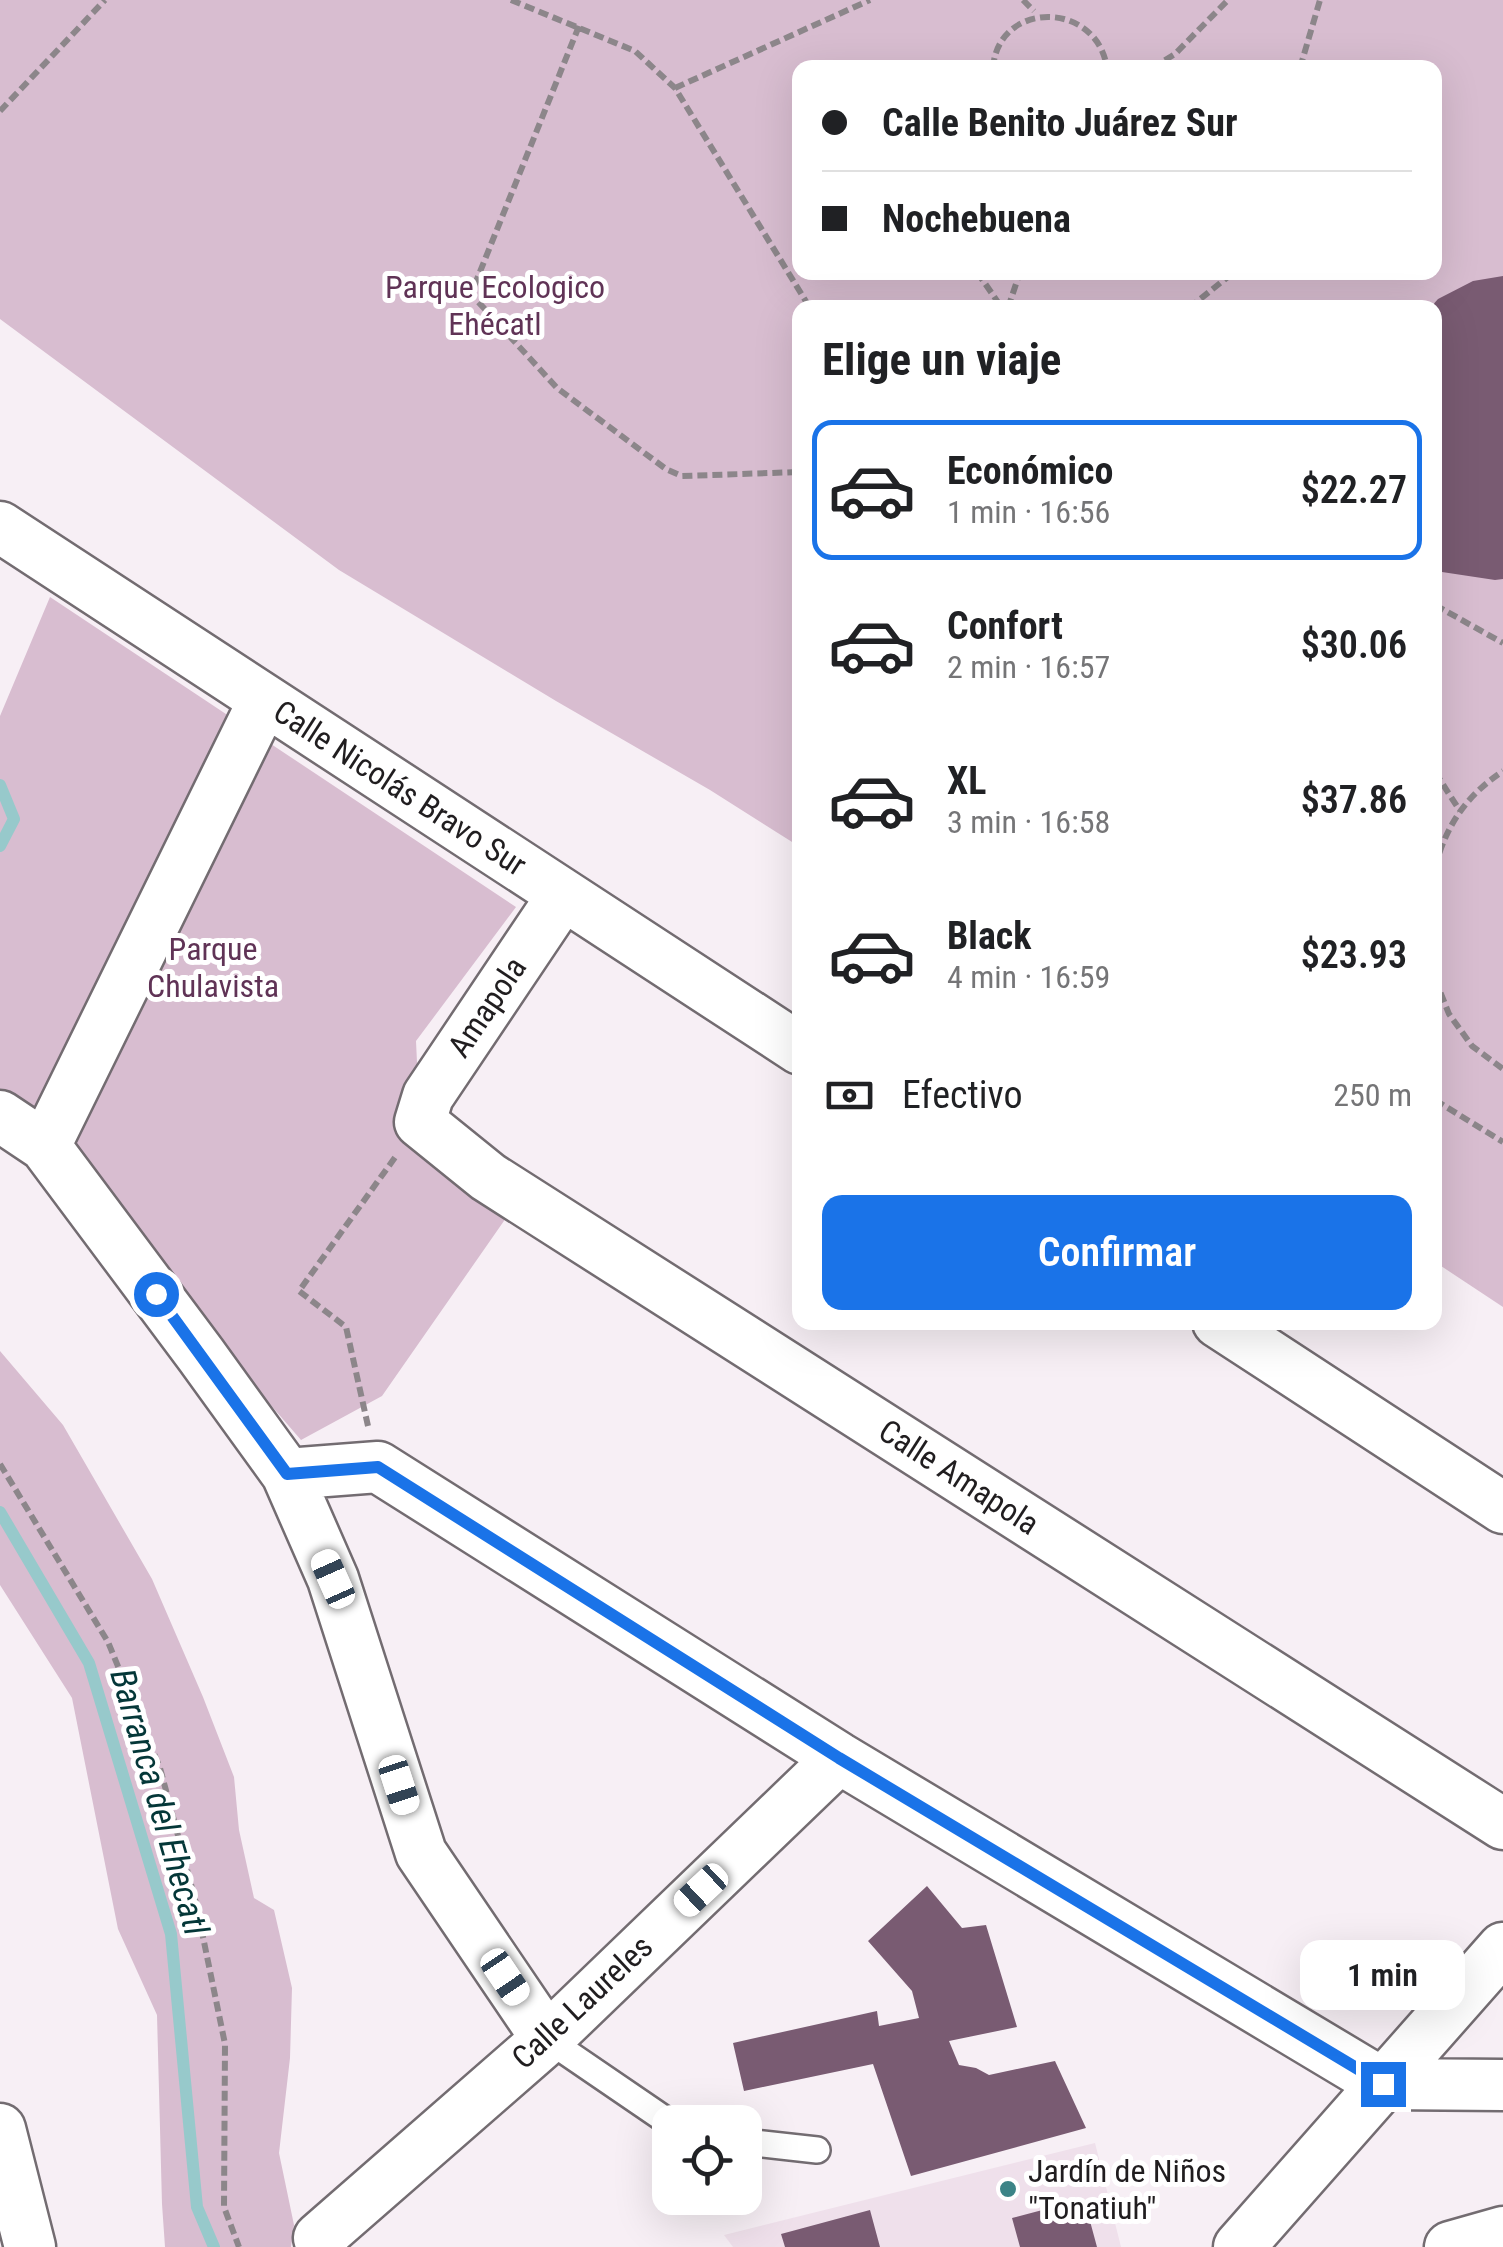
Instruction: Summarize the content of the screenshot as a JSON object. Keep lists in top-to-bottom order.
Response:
{
  "streets": {
    "street": [
      "Calle Nicolás Bravo Sur",
      "Amapola",
      "Calle Amapola",
      "Calle Laureles"
    ]
  },
  "crossings": [
    ["Calle Nicolás Bravo Sur", "Amapola"],
    ["Amapola", "Calle Amapola"]
  ],
  "water": ["Barranca del Ehecatl"],
  "parks": ["Parque Ecologico Ehécatl", "Parque Chulavista"],
  "places": ["Jardín de Niños \"Tonatiuh\""],
  "page": {
    "banner": ["Calle Benito Juárez Sur", "Nochebuena"],
    "heading": "Elige un viaje",
    "list": [
      {
        "name": "Económico",
        "note": "1 min · 16:56",
        "value": "$22.27"
      },
      {
        "name": "Confort",
        "note": "2 min · 16:57",
        "value": "$30.06"
      },
      {
        "name": "XL",
        "note": "3 min · 16:58",
        "value": "$37.86"
      },
      {
        "name": "Black",
        "note": "4 min · 16:59",
        "value": "$23.93"
      }
    ],
    "pay": ["Efectivo", "250 m"],
    "buttons": "Confirmar",
    "bubble": "1 min"
  }
}
